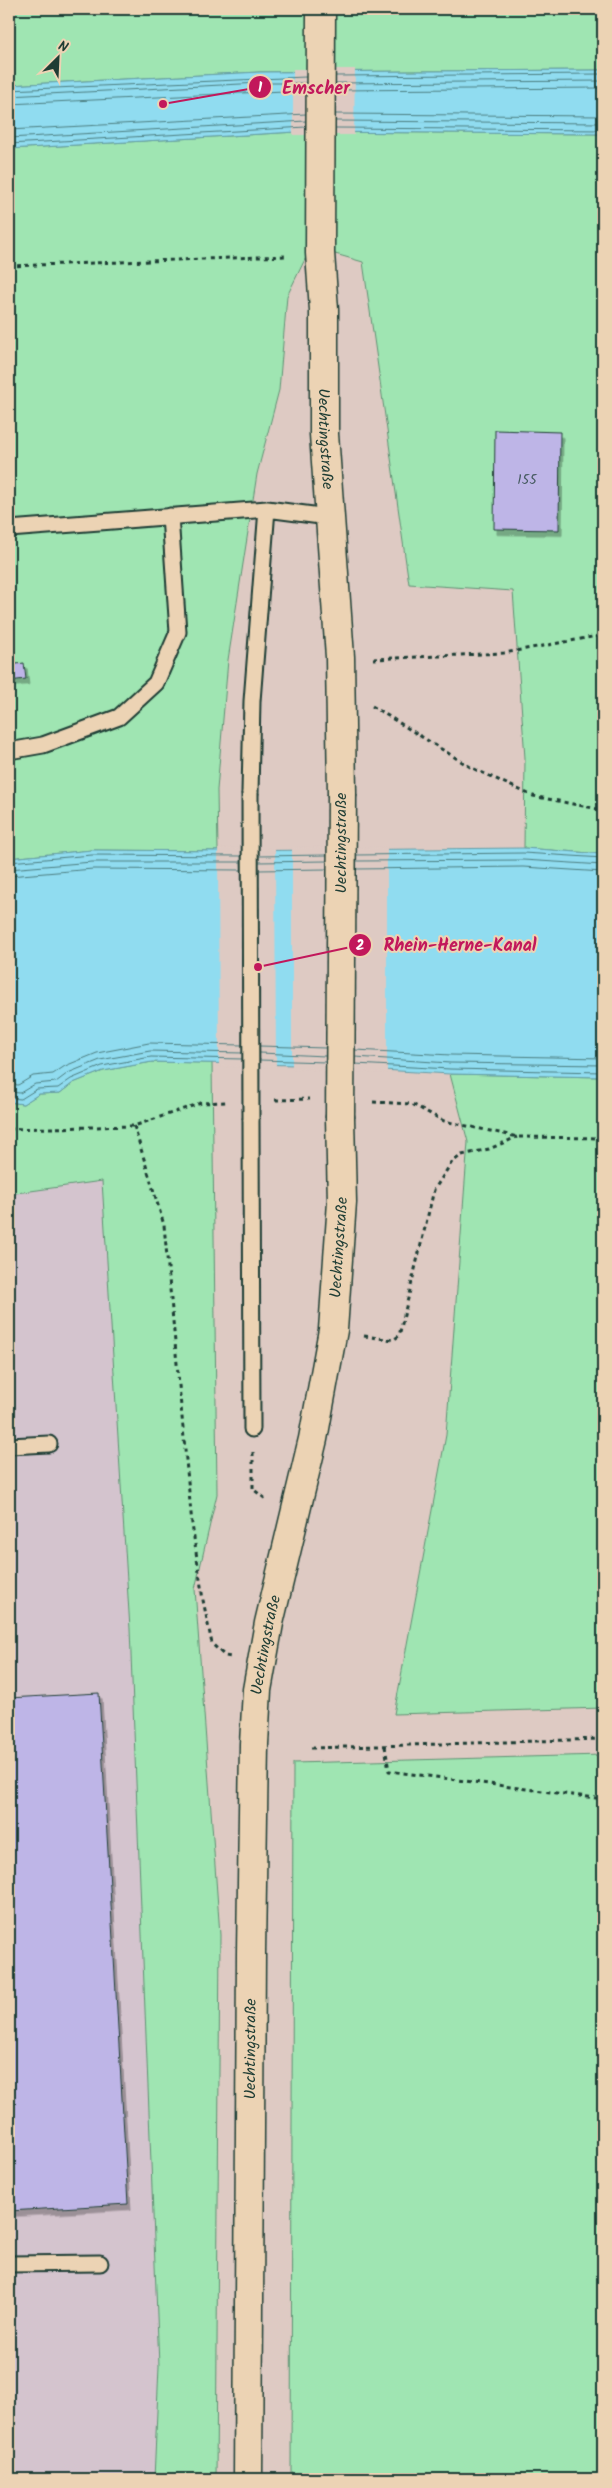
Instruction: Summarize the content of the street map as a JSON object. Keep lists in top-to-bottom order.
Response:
{
  "streets": {
    "main road": ["Uechtingstraße"]
  },
  "places": ["Emscher", "Rhein-Herne-Kanal"],
  "house_numbers": ["155"],
  "north": "top right"
}
